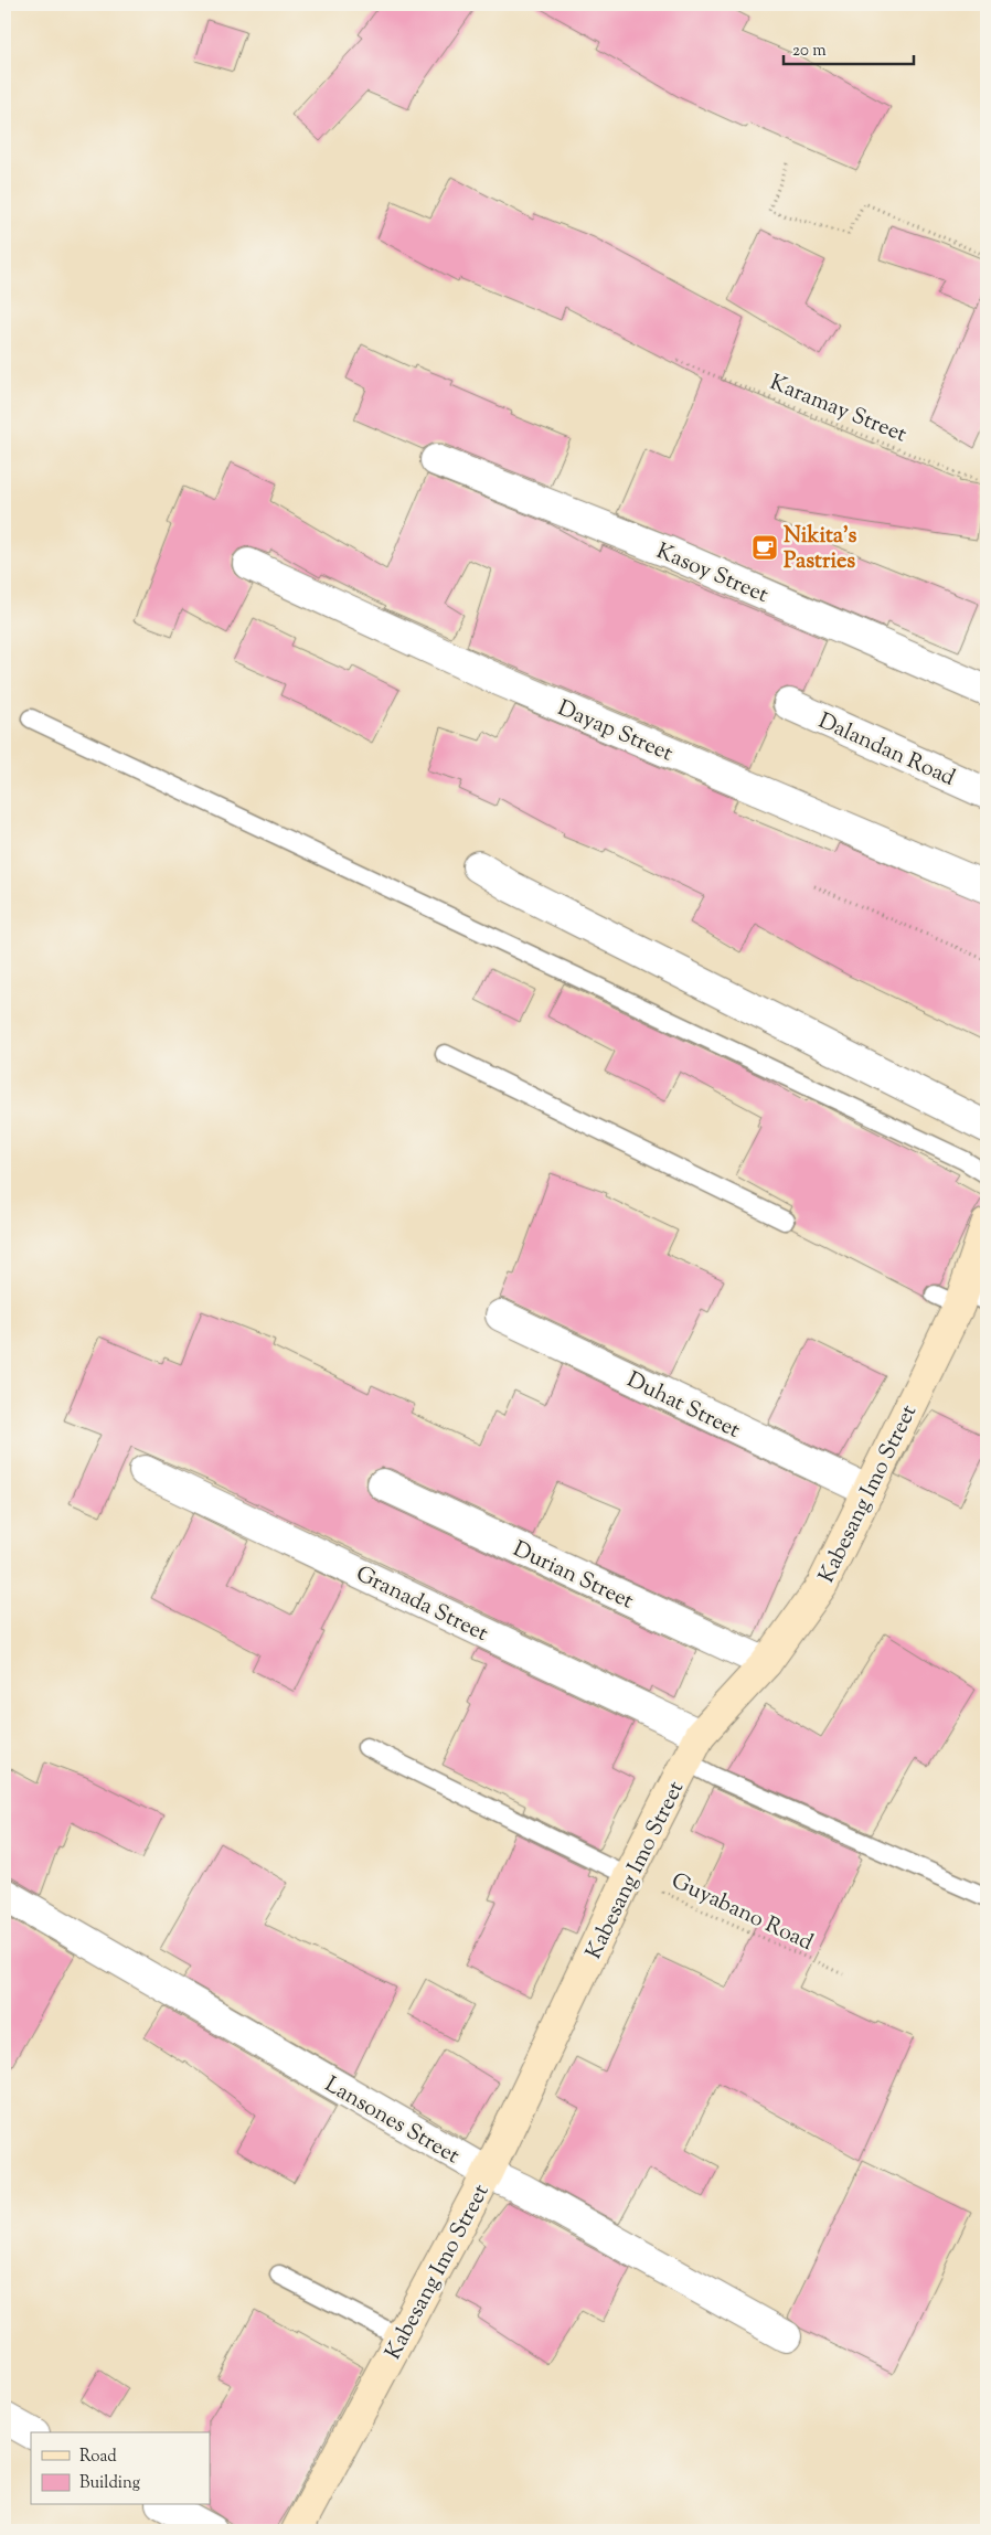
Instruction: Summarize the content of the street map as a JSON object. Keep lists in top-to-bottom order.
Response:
{
  "streets": {
    "main road": ["Kabesang Imo Street"],
    "street": [
      "Kasoy Street",
      "Dayap Street",
      "Dalandan Road",
      "Duhat Street",
      "Durian Street",
      "Granada Street",
      "Lansones Street"
    ],
    "path": ["Karamay Street", "Guyabano Road"]
  },
  "crossings": [
    ["Duhat Street", "Kabesang Imo Street"],
    ["Kabesang Imo Street", "Durian Street"],
    ["Kabesang Imo Street", "Granada Street"],
    ["Kabesang Imo Street", "Guyabano Road"],
    ["Kabesang Imo Street", "Lansones Street"]
  ],
  "places": {
    "cafe": ["Nikita's Pastries"]
  },
  "legend": ["Road", "Building"],
  "scale_bar": "20 m"
}
